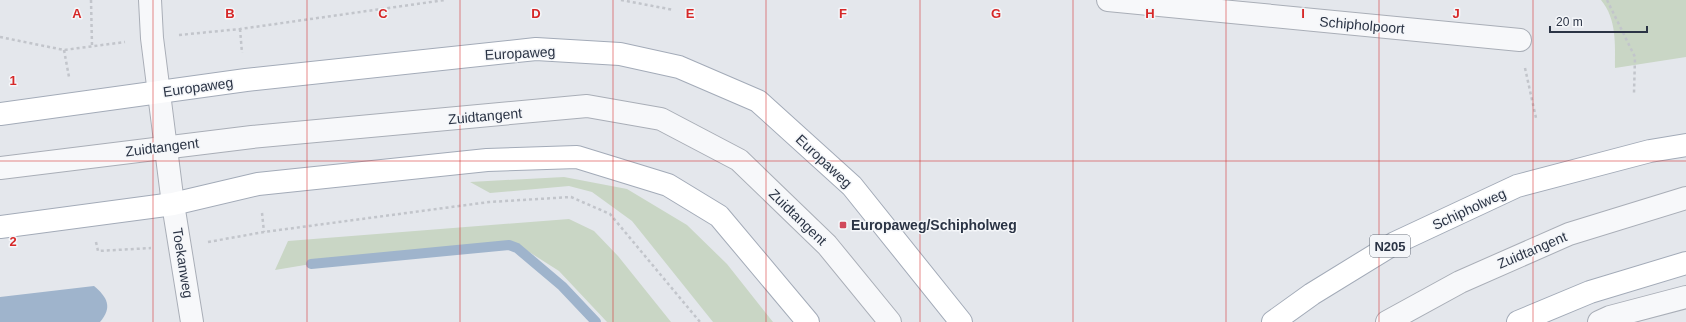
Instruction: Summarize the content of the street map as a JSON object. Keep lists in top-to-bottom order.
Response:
{
  "streets": {
    "main road": ["Europaweg", "Schipholweg", "N205"],
    "street": ["Schipholpoort", "Zuidtangent", "Toekanweg"]
  },
  "crossings": [
    ["Europaweg", "Toekanweg"],
    ["Zuidtangent", "Toekanweg"]
  ],
  "places": {
    "transit": ["Europaweg/Schipholweg"]
  },
  "scale_bar": "20 m",
  "grid": {
    "columns": [
      "A",
      "B",
      "C",
      "D",
      "E",
      "F",
      "G",
      "H",
      "I",
      "J"
    ],
    "rows": ["1", "2"]
  }
}
